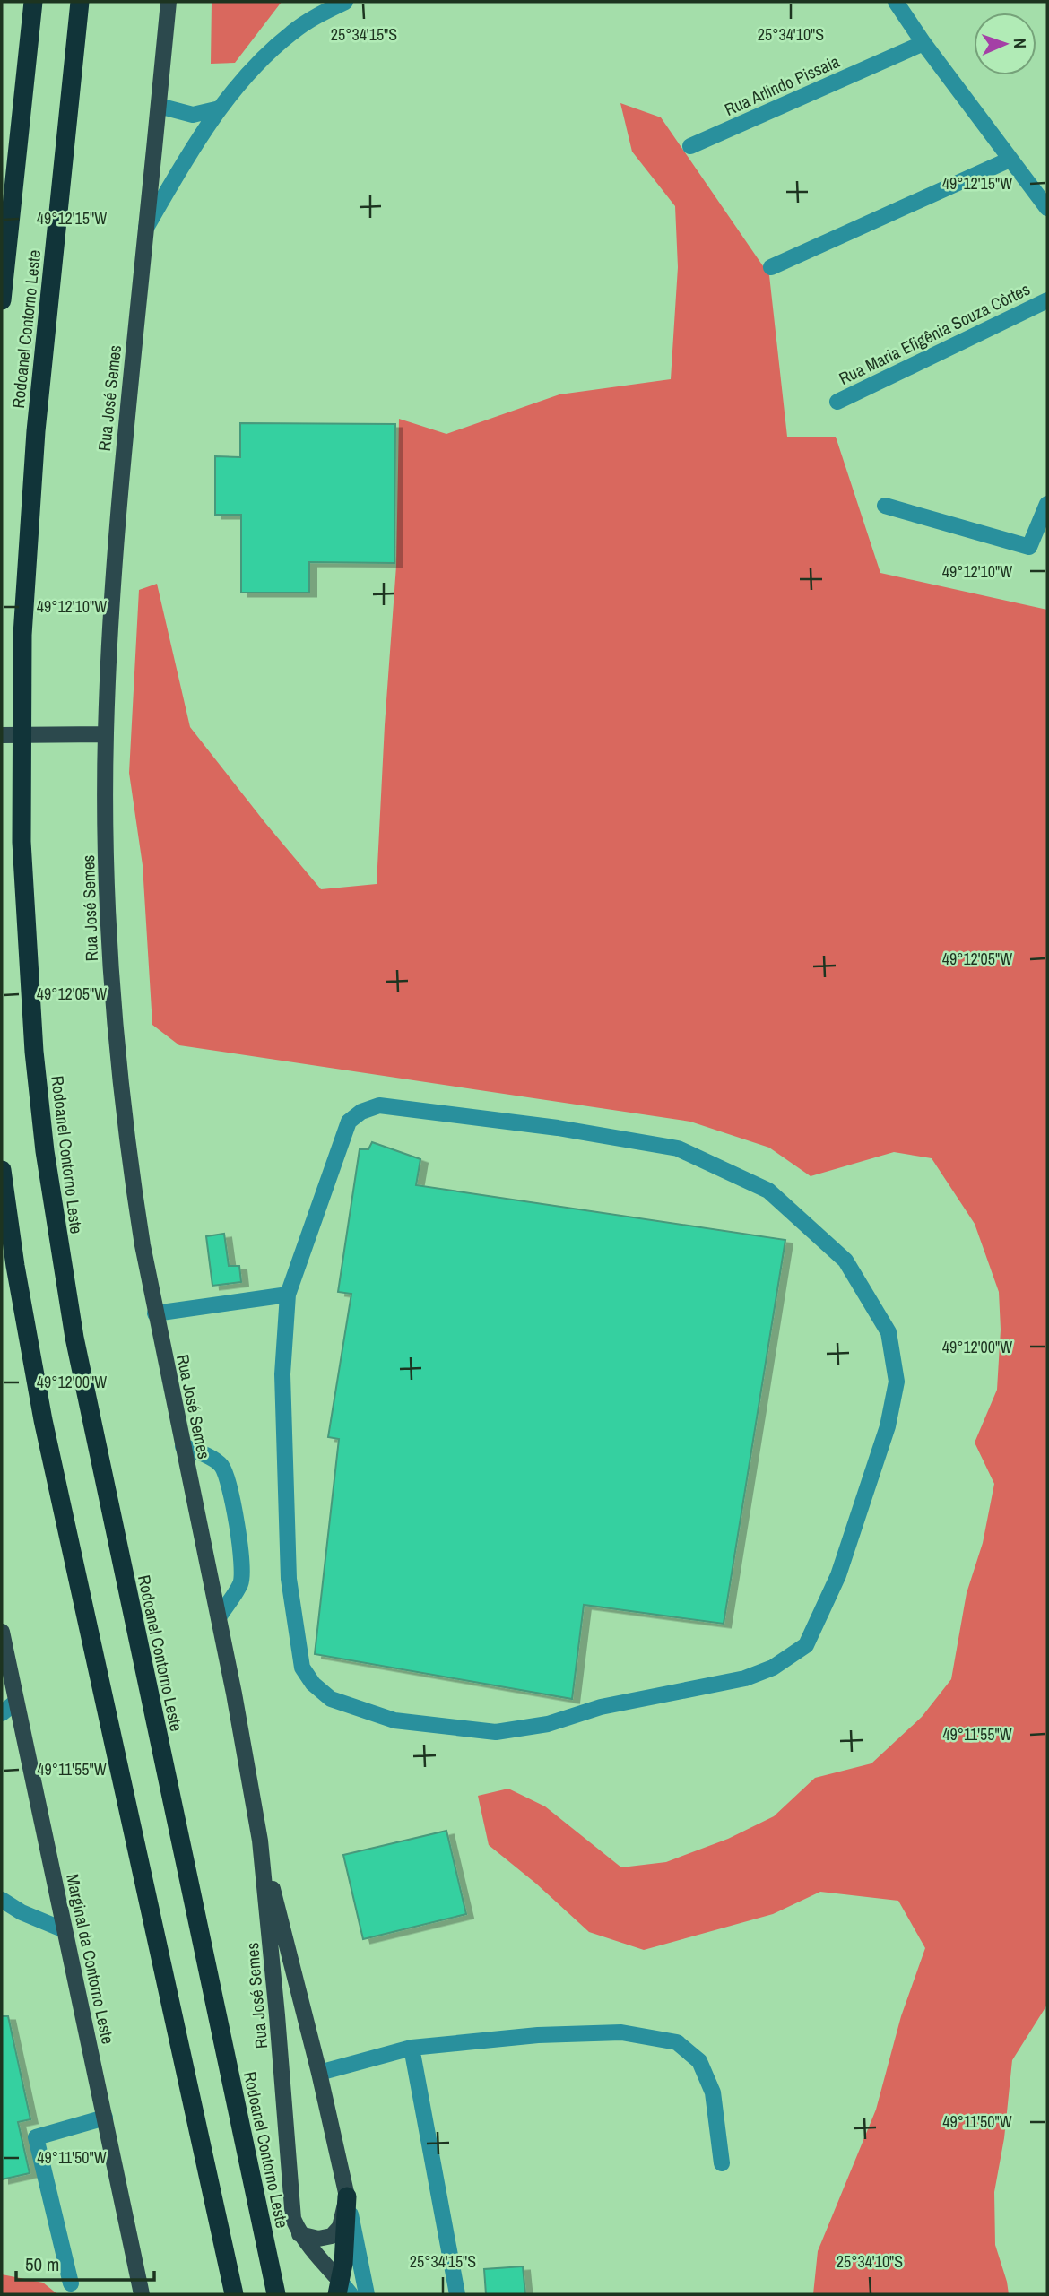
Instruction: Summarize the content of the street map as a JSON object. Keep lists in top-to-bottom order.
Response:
{
  "streets": {
    "highway": ["Rodoanel Contorno Leste"],
    "main road": ["Rua José Semes", "Marginal da Contorno Leste"],
    "street": ["Rua Arlindo Pissaia", "Rua Maria Efigênia Souza Côrtes"]
  },
  "scale_bar": "50 m",
  "north": "right",
  "coordinates": [
    "25°34'15\"S",
    "25°34'10\"S",
    "49°12'15\"W",
    "49°12'10\"W",
    "49°12'05\"W",
    "49°12'00\"W",
    "49°11'55\"W",
    "49°11'50\"W"
  ]
}
